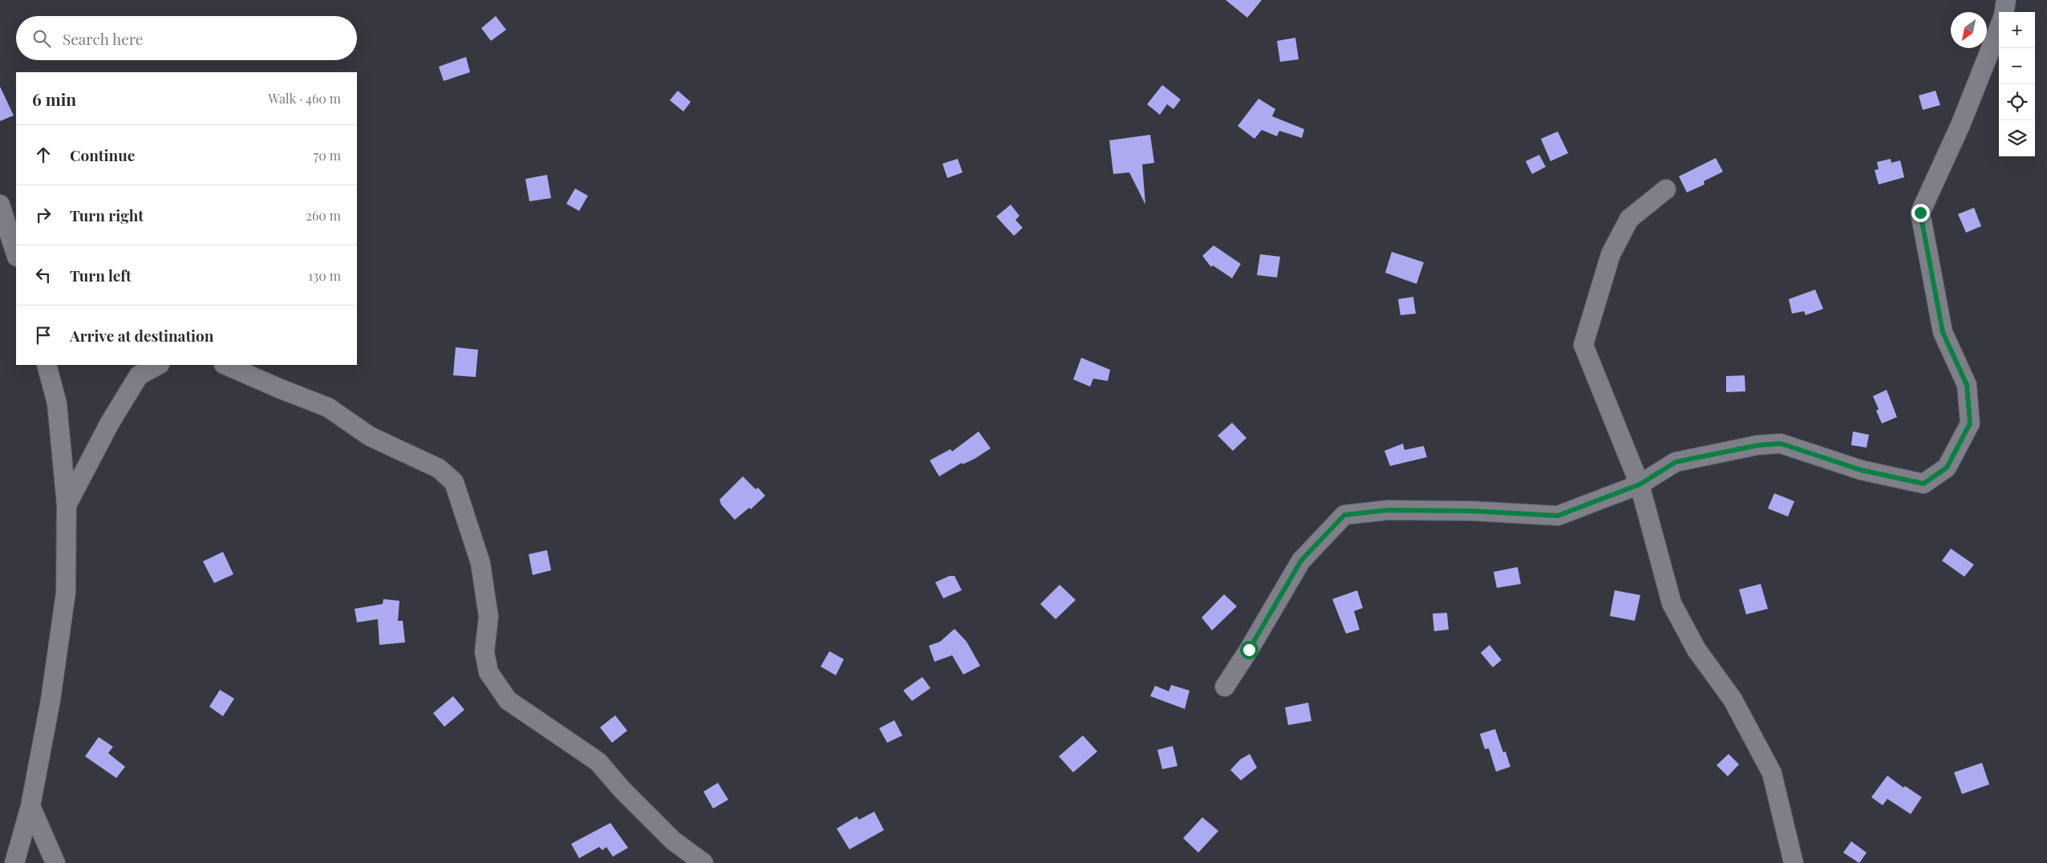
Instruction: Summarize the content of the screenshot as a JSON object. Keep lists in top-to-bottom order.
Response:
{
  "north": "bottom left",
  "page": {
    "map_buttons": ["+", "−"],
    "search": "Search here",
    "heading": ["6 min", "Walk · 460 m"],
    "list": [
      ["Continue", "70 m"],
      ["Turn right", "260 m"],
      ["Turn left", "130 m"],
      "Arrive at destination"
    ]
  }
}
